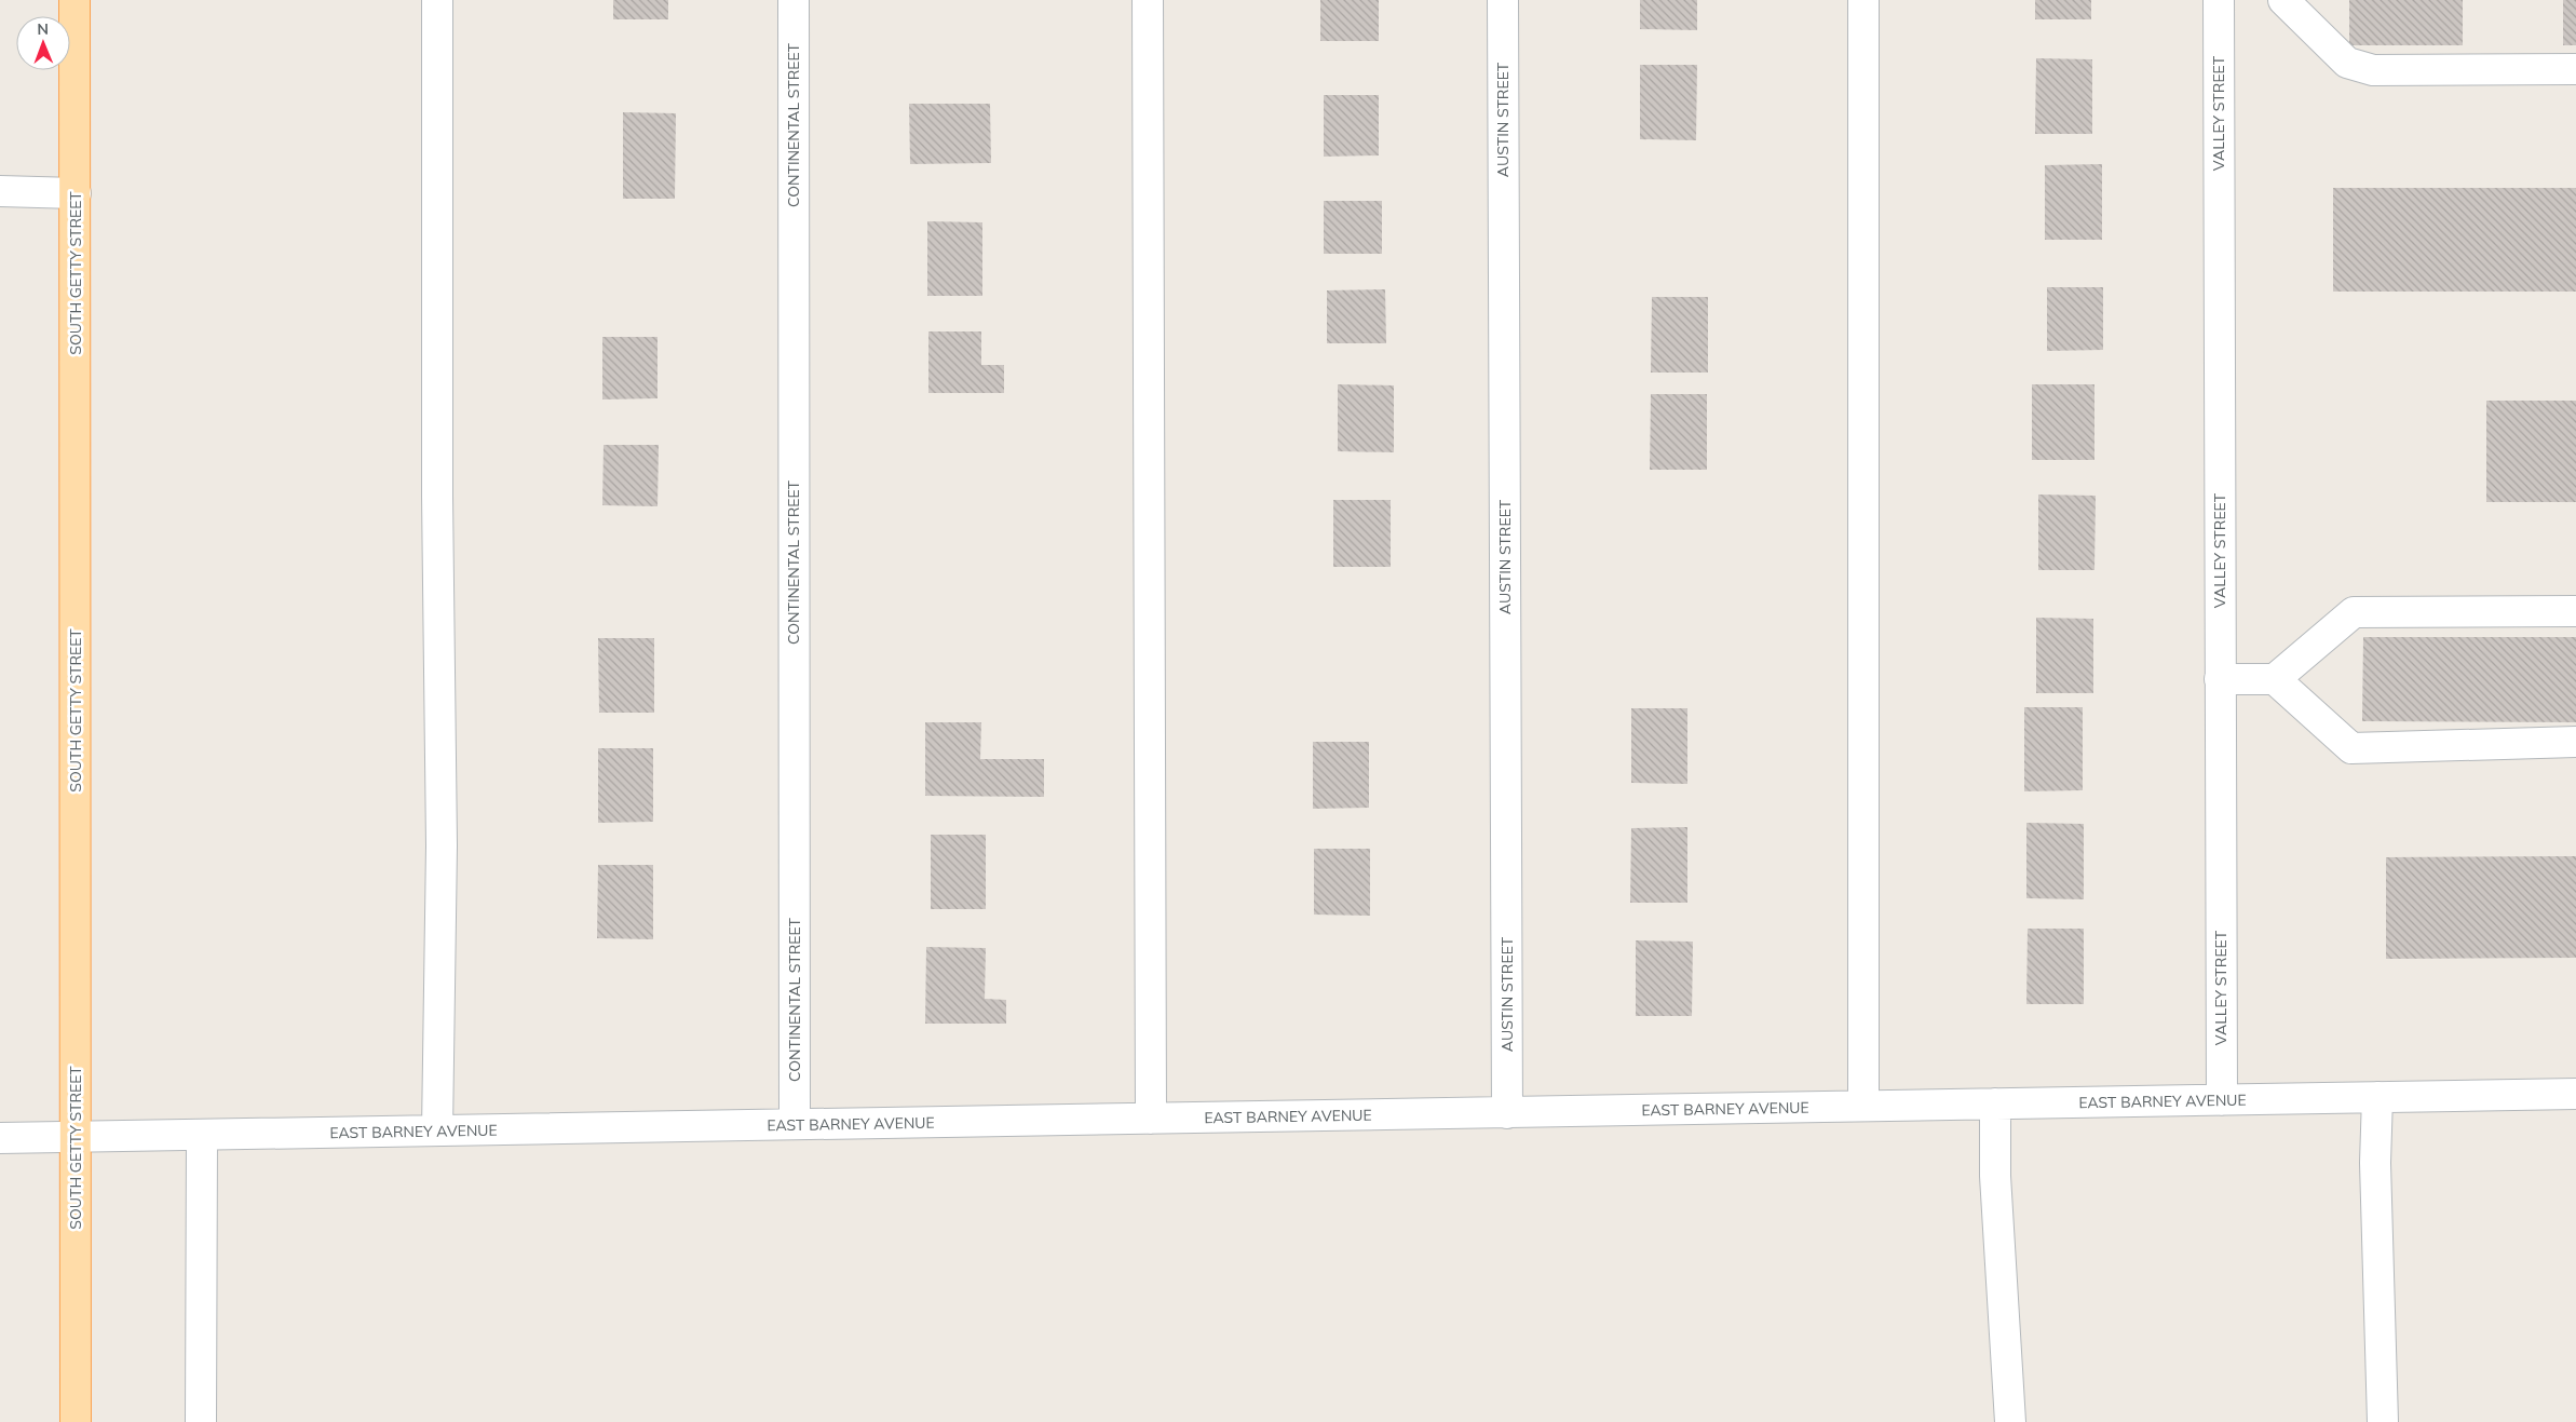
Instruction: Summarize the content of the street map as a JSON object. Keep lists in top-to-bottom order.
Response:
{
  "streets": {
    "main road": ["SOUTH GETTY STREET"],
    "street": [
      "VALLEY STREET",
      "AUSTIN STREET",
      "CONTINENTAL STREET",
      "EAST BARNEY AVENUE"
    ]
  },
  "crossings": [
    ["VALLEY STREET", "EAST BARNEY AVENUE"],
    ["AUSTIN STREET", "EAST BARNEY AVENUE"],
    ["CONTINENTAL STREET", "EAST BARNEY AVENUE"],
    ["SOUTH GETTY STREET", "EAST BARNEY AVENUE"]
  ],
  "north": "top"
}
